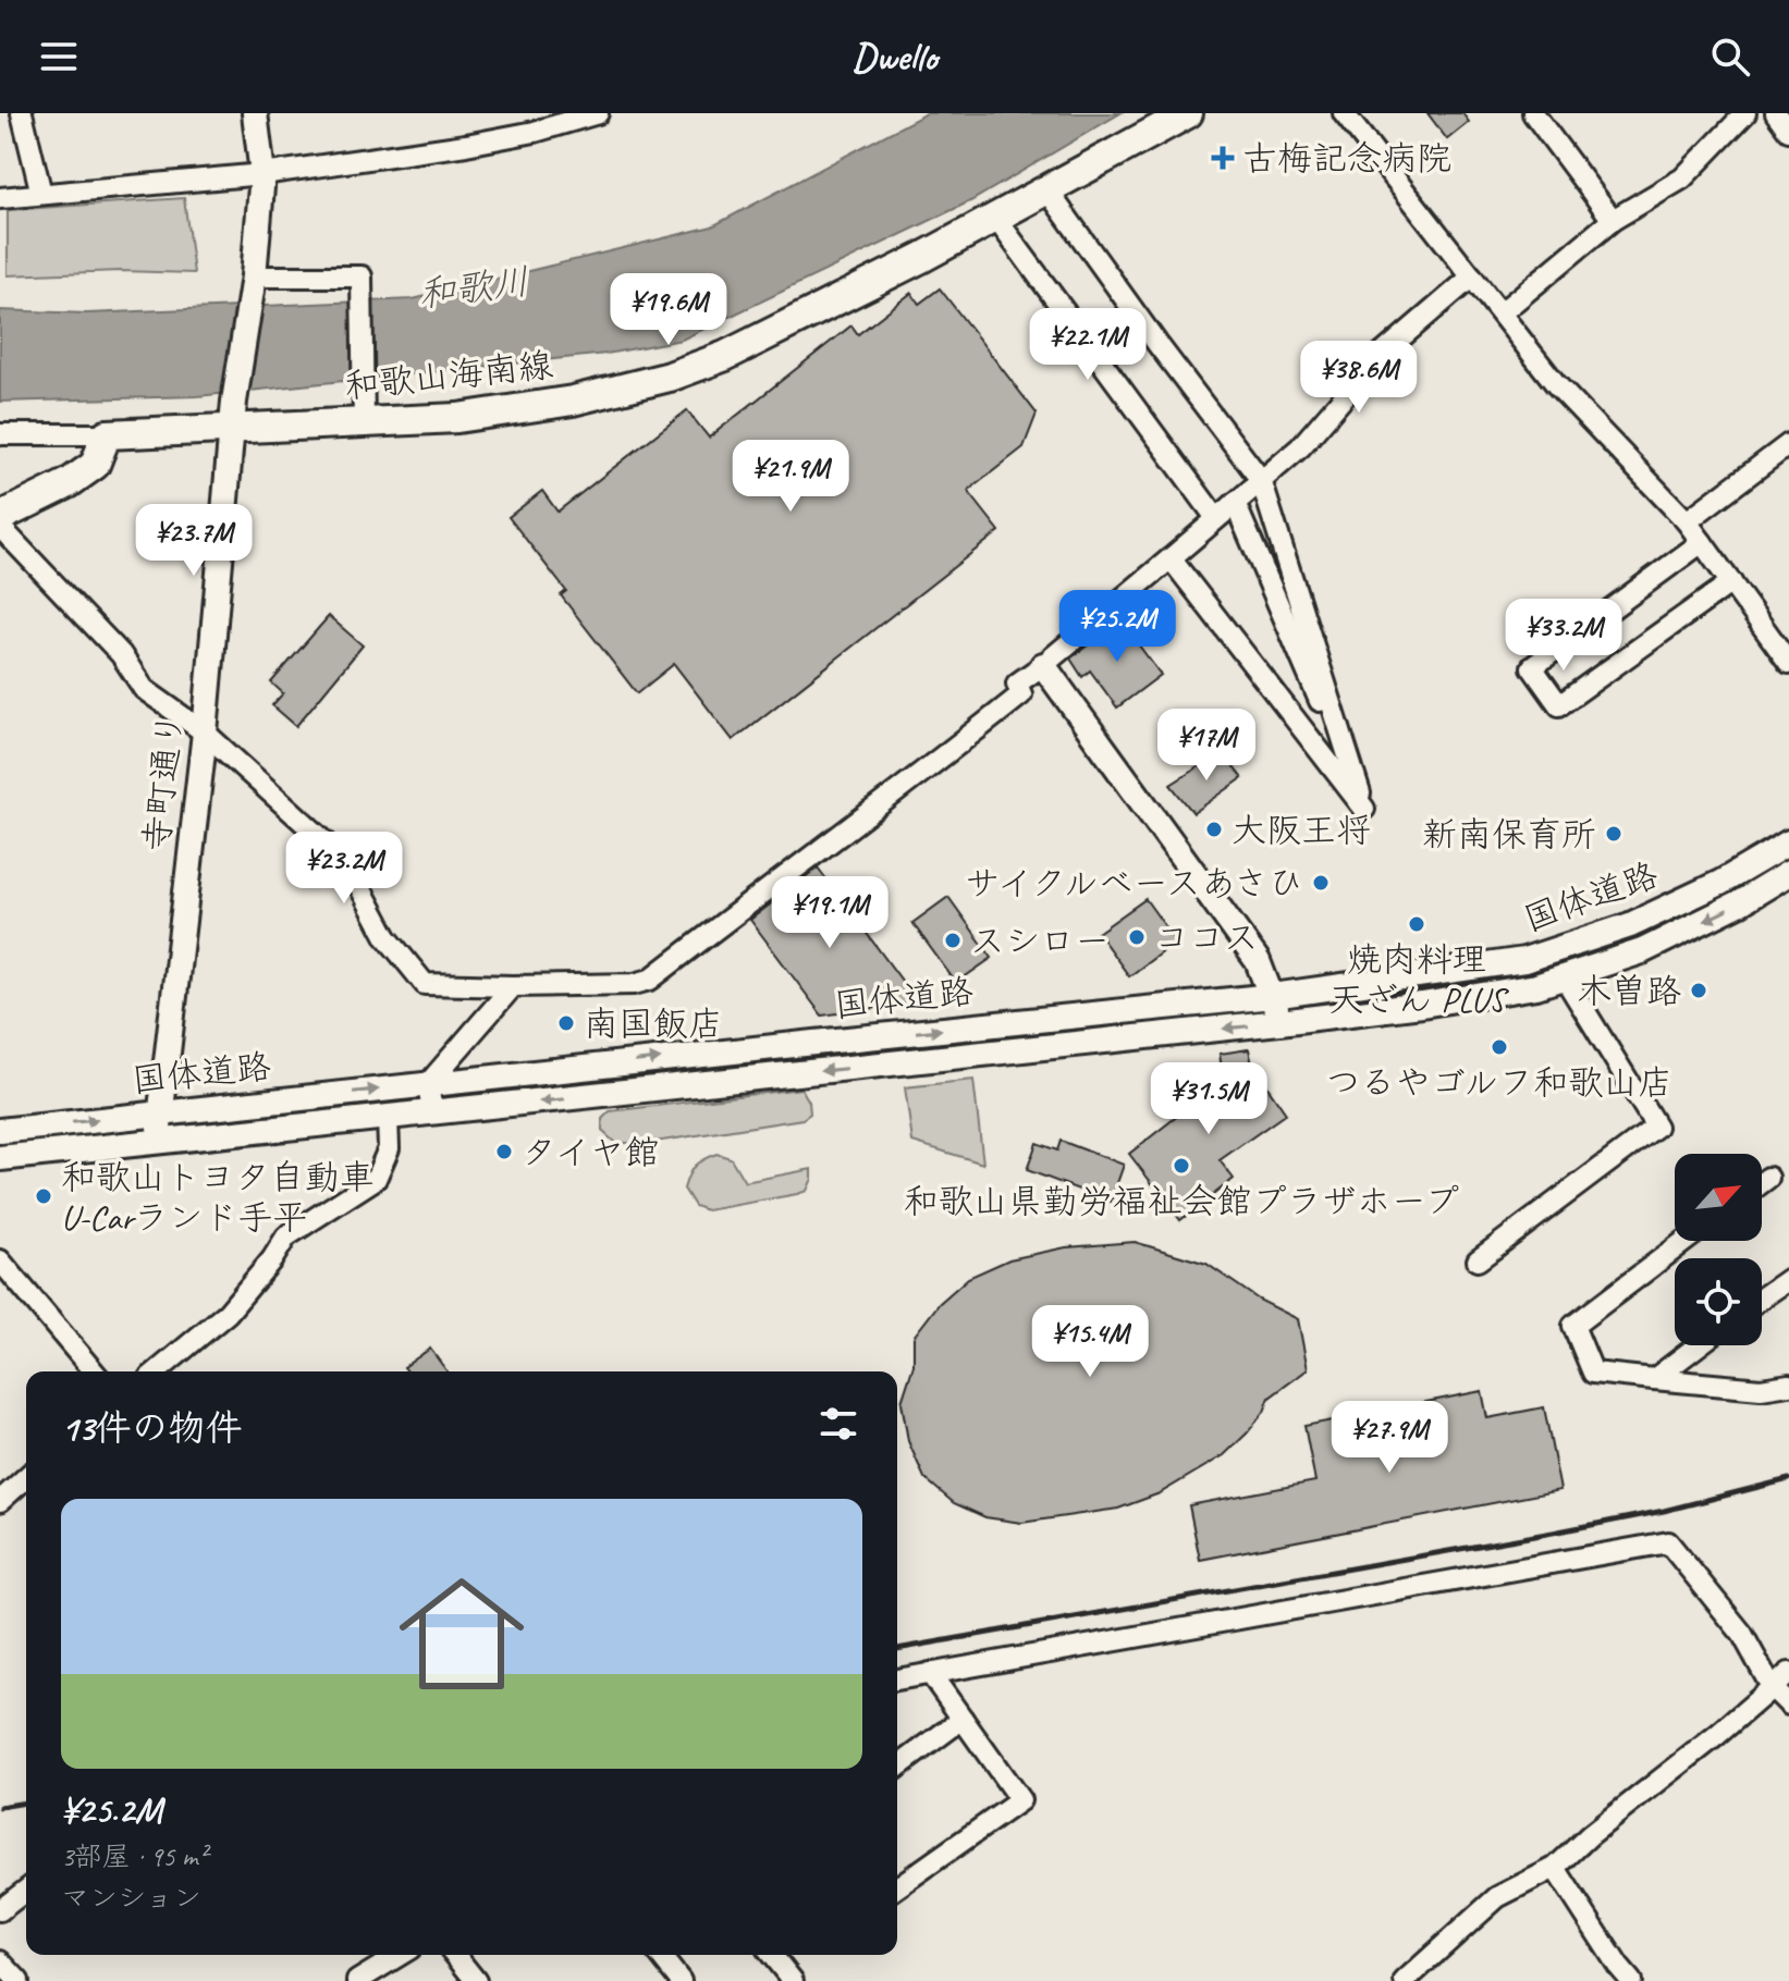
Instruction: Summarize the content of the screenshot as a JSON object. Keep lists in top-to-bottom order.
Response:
{
  "streets": {
    "main road": ["和歌山海南線"],
    "street": ["寺町通り", "国体道路"]
  },
  "crossings": [
    ["和歌山海南線", "寺町通り"],
    ["寺町通り", "国体道路"]
  ],
  "water": ["和歌川"],
  "places": {
    "health": ["古梅記念病院"],
    "other": [
      "大阪王将",
      "新南保育所",
      "サイクルベースあさひ",
      "焼肉料理 天ざん PLUS",
      "ココス",
      "スシロー",
      "木曽路",
      "南国飯店",
      "つるやゴルフ和歌山店",
      "タイヤ館",
      "和歌山県勤労福祉会館プラザホープ",
      "和歌山トヨタ自動車 U-Carランド手平"
    ]
  },
  "north": "top right",
  "page": {
    "header": "Dwello",
    "price": [
      "¥19.6M",
      "¥22.1M",
      "¥38.6M",
      "¥21.9M",
      "¥23.7M",
      "¥25.2M",
      "¥33.2M",
      "¥17M",
      "¥23.2M",
      "¥19.1M",
      "¥31.5M",
      "¥15.4M",
      "¥27.9M"
    ],
    "heading": "13件の物件",
    "list": [
      {
        "name": "¥25.2M",
        "note": "3部屋 · 95 m² · マンション"
      }
    ]
  }
}
